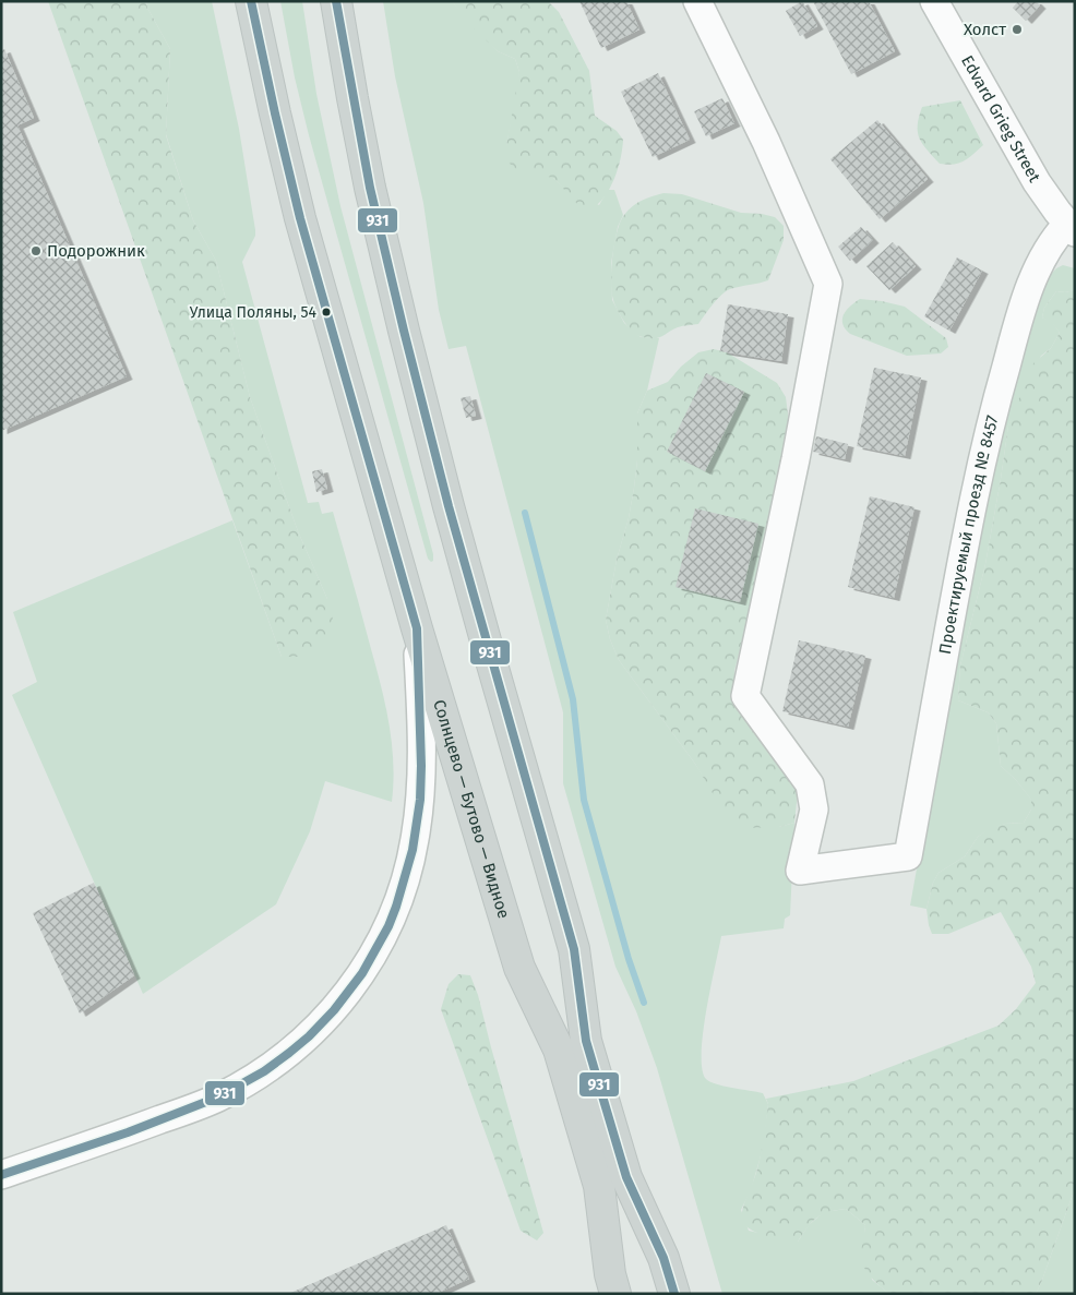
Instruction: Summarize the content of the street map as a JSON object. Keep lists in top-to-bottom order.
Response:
{
  "streets": {
    "main road": ["Солнцево — Бутово — Видное"],
    "street": ["Edvard Grieg Street", "Проектируемый проезд № 8457"]
  },
  "crossings": [
    ["Edvard Grieg Street", "Проектируемый проезд № 8457"]
  ],
  "places": ["Холст", "Подорожник", "Улица Поляны, 54"],
  "lines": ["transit line 931"]
}
